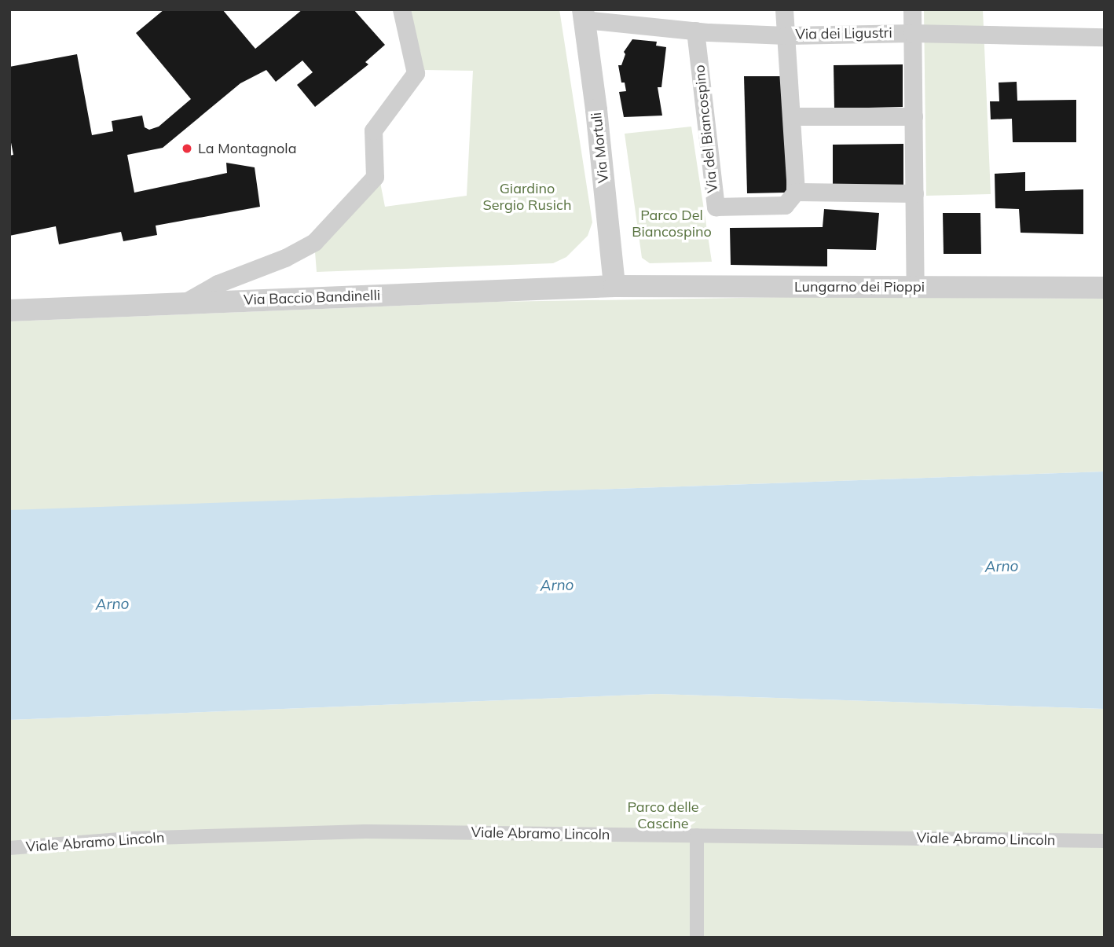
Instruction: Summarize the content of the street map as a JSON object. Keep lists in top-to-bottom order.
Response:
{
  "streets": {
    "street": [
      "Via dei Ligustri",
      "Via del Biancospino",
      "Via Mortuli",
      "Lungarno dei Pioppi",
      "Via Baccio Bandinelli",
      "Viale Abramo Lincoln"
    ]
  },
  "crossings": [
    ["Via dei Ligustri", "Via del Biancospino"],
    ["Via dei Ligustri", "Via Mortuli"],
    ["Via Mortuli", "Lungarno dei Pioppi"],
    ["Via Mortuli", "Via Baccio Bandinelli"],
    ["Lungarno dei Pioppi", "Via Baccio Bandinelli"]
  ],
  "water": ["Arno"],
  "parks": ["Giardino Sergio Rusich", "Parco Del Biancospino", "Parco delle Cascine"],
  "places": ["La Montagnola"]
}
